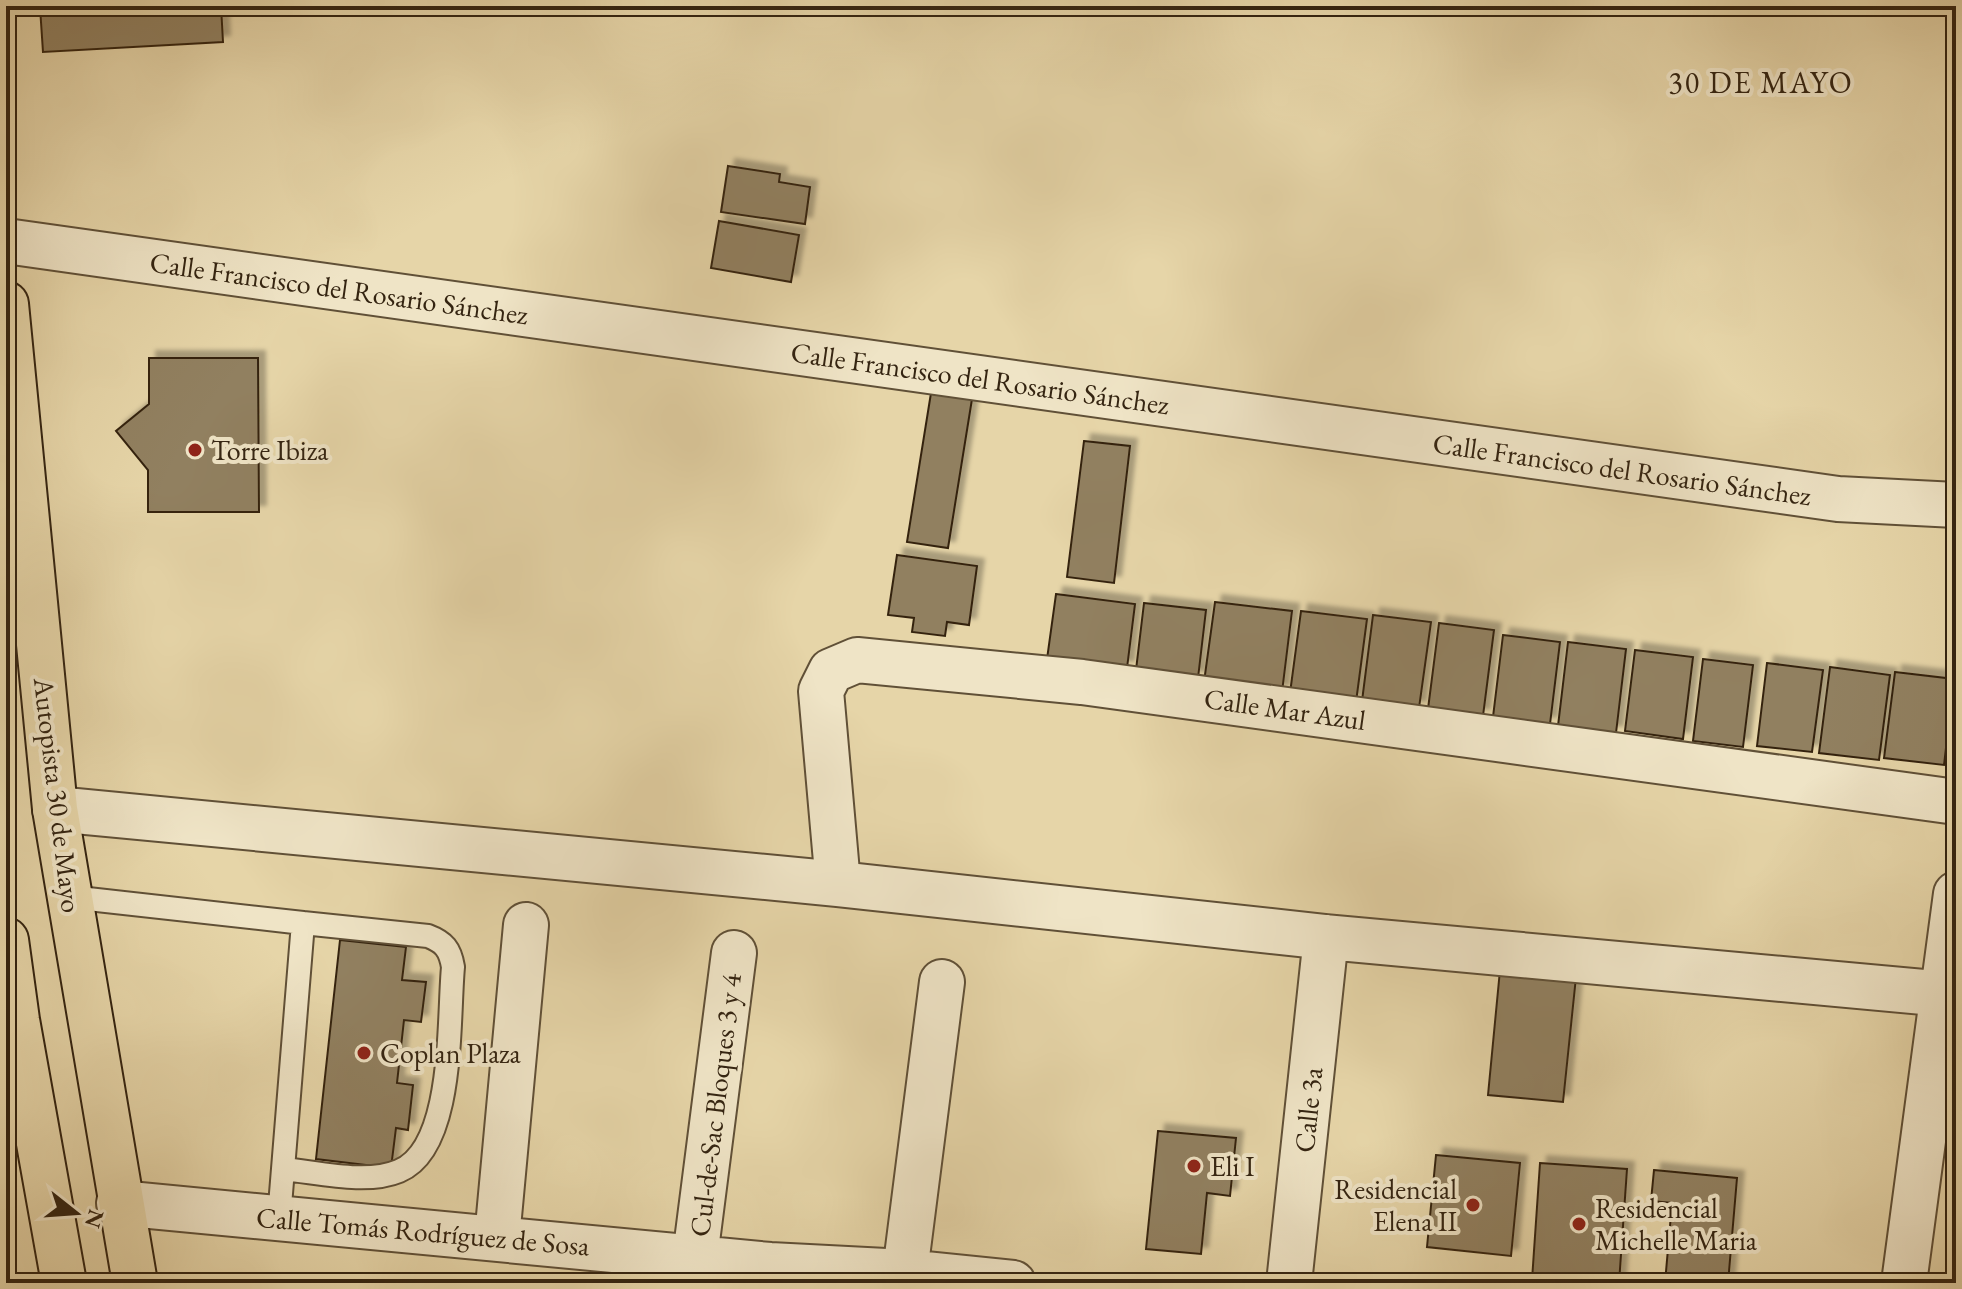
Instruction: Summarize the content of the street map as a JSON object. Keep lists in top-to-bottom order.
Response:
{
  "streets": {
    "highway": ["Autopista 30 de Mayo"],
    "street": [
      "Calle Francisco del Rosario Sánchez",
      "Calle Mar Azul",
      "Cul-de-Sac Bloques 3 y 4",
      "Calle 3a",
      "Calle Tomás Rodríguez de Sosa"
    ]
  },
  "crossings": [
    ["Autopista 30 de Mayo", "Calle Tomás Rodríguez de Sosa"],
    ["Cul-de-Sac Bloques 3 y 4", "Calle Tomás Rodríguez de Sosa"]
  ],
  "districts": ["30 DE MAYO"],
  "places": [
    "Torre Ibiza",
    "Coplan Plaza",
    "Eli I",
    "Residencial Elena II",
    "Residencial Michelle Maria"
  ],
  "north": "right"
}
